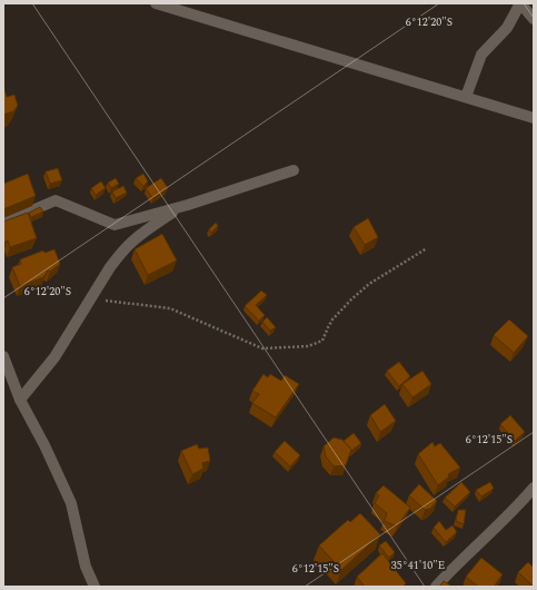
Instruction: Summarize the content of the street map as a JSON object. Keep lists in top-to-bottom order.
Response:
{
  "coordinates": ["6°12'20\"S", "6°12'15\"S", "35°41'10\"E"]
}
